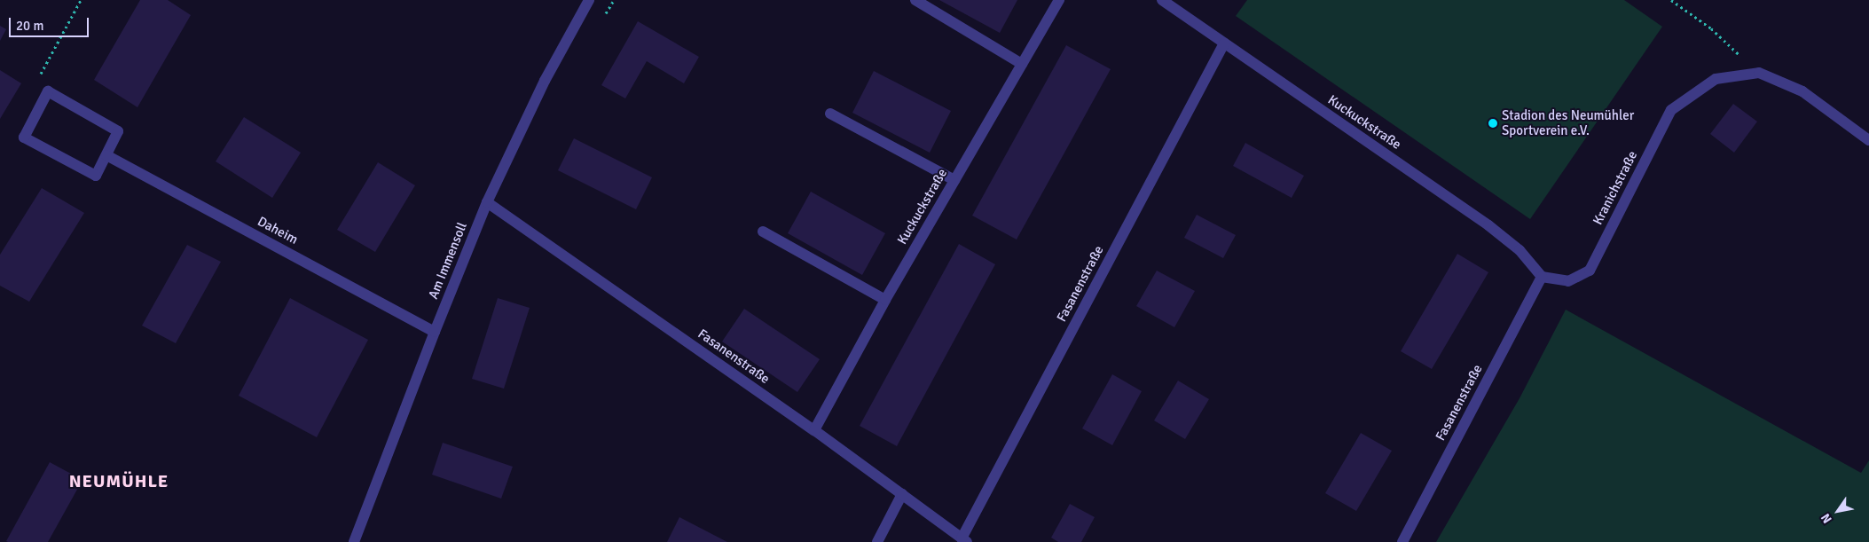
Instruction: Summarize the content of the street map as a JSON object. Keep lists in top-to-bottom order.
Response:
{
  "streets": {
    "street": [
      "Kuckuckstraße",
      "Kranichstraße",
      "Daheim",
      "Am Immensoll",
      "Fasanenstraße"
    ]
  },
  "crossings": [
    ["Kuckuckstraße", "Kranichstraße"],
    ["Kuckuckstraße", "Fasanenstraße"],
    ["Kranichstraße", "Fasanenstraße"],
    ["Daheim", "Am Immensoll"],
    ["Am Immensoll", "Fasanenstraße"]
  ],
  "districts": ["NEUMÜHLE"],
  "places": ["Stadion des Neumühler Sportverein e.V."],
  "scale_bar": "20 m",
  "north": "bottom left"
}
